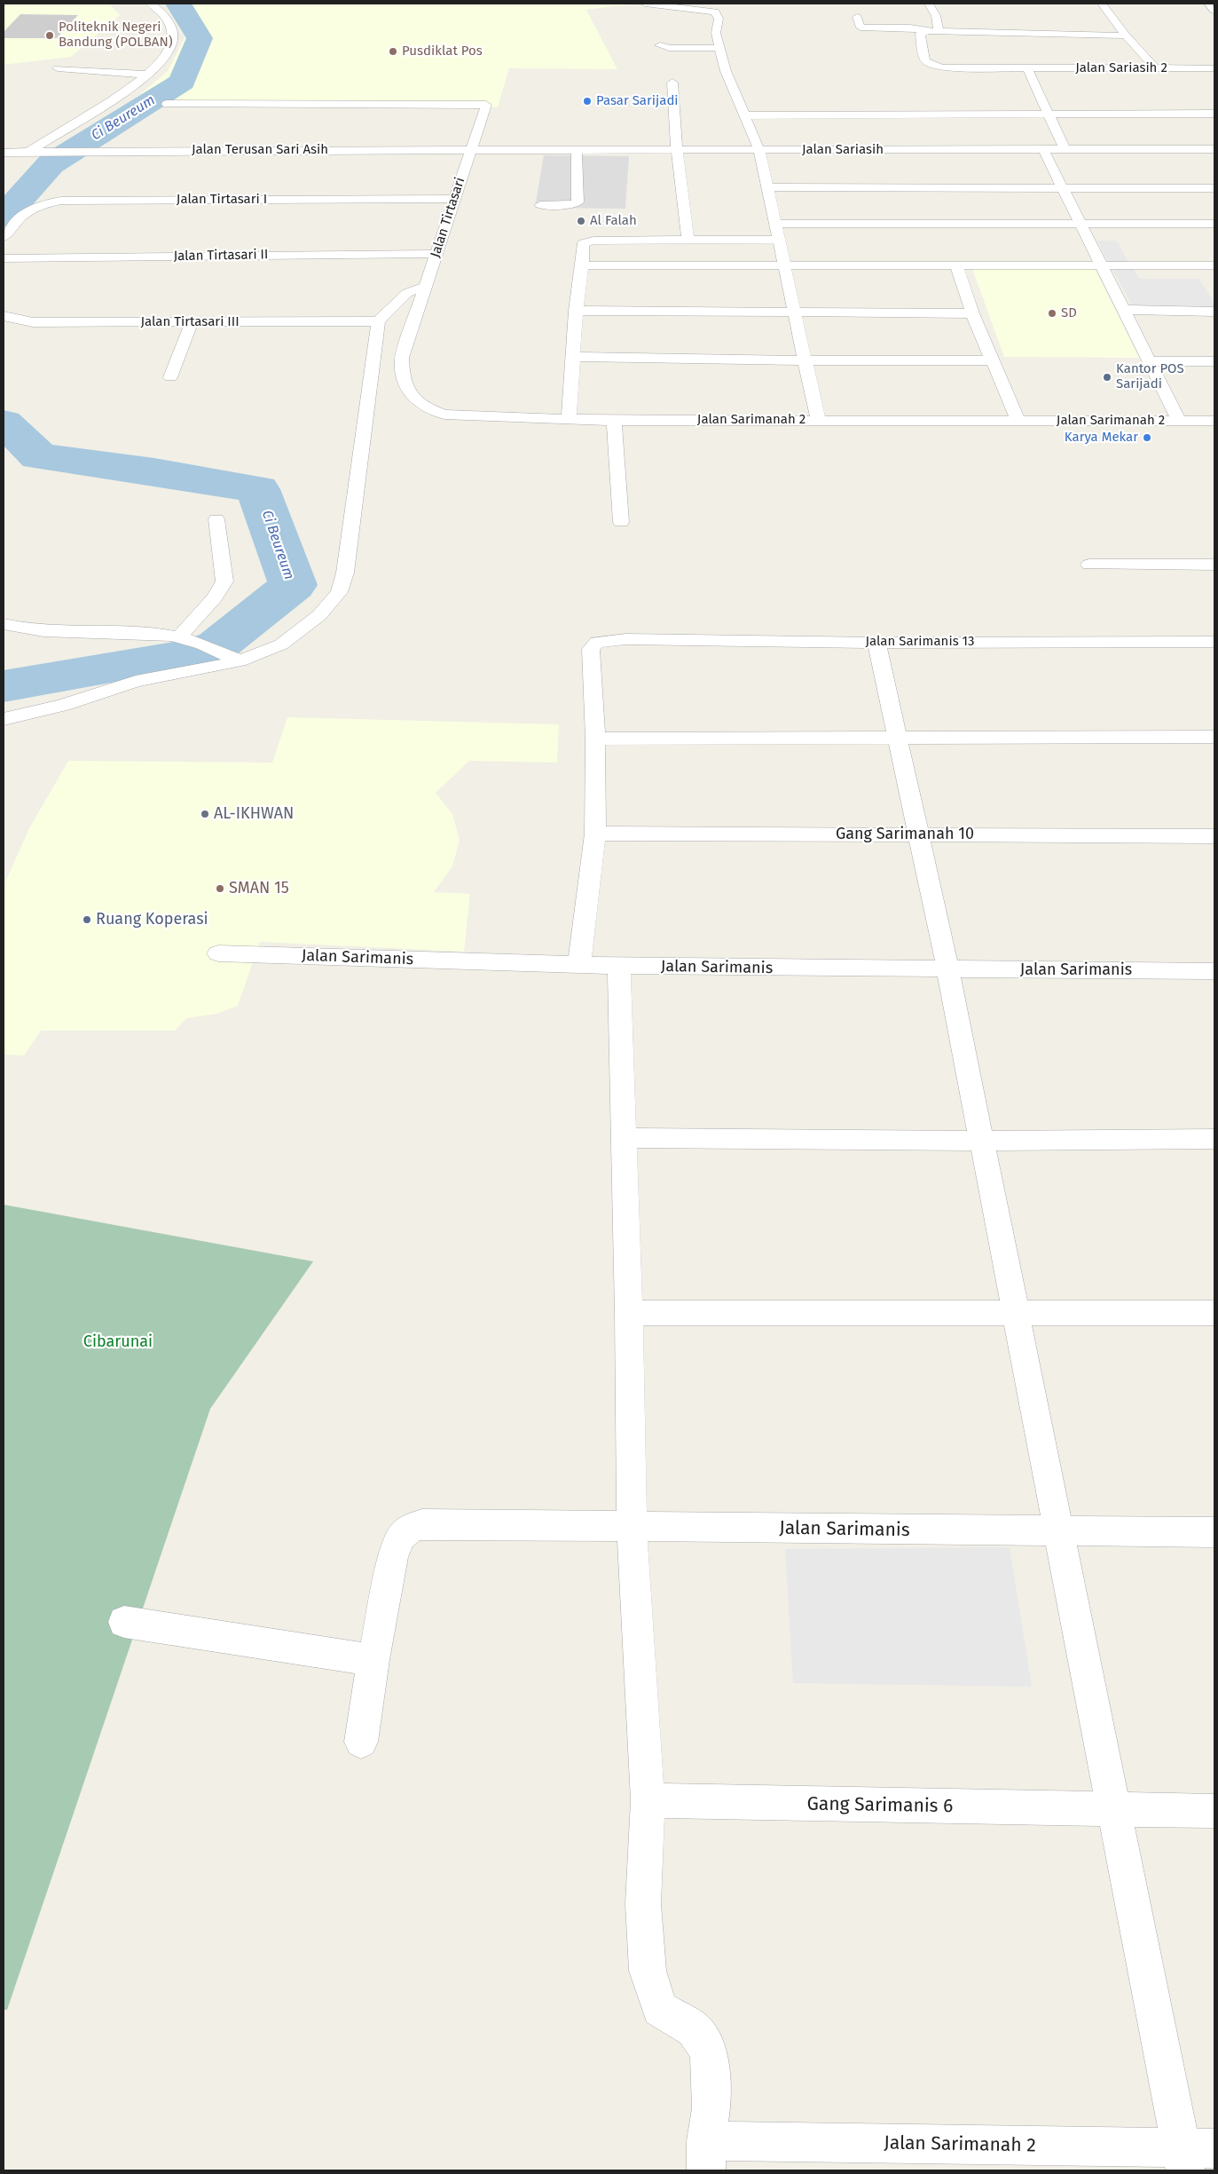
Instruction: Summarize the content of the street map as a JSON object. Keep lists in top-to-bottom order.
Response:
{
  "streets": {
    "street": [
      "Jalan Sariasih 2",
      "Jalan Terusan Sari Asih",
      "Jalan Sariasih",
      "Jalan Tirtasari I",
      "Jalan Tirtasari",
      "Jalan Tirtasari II",
      "Jalan Tirtasari III",
      "Jalan Sarimanah 2",
      "Jalan Sarimanis 13",
      "Gang Sarimanah 10",
      "Jalan Sarimanis",
      "Gang Sarimanis 6"
    ]
  },
  "crossings": [
    ["Jalan Terusan Sari Asih", "Jalan Sariasih"],
    ["Jalan Terusan Sari Asih", "Jalan Tirtasari"],
    ["Jalan Sariasih", "Jalan Tirtasari"],
    ["Jalan Tirtasari I", "Jalan Tirtasari"],
    ["Jalan Tirtasari", "Jalan Tirtasari II"],
    ["Jalan Tirtasari", "Jalan Sarimanah 2"],
    ["Jalan Sarimanis 13", "Gang Sarimanah 10"],
    ["Jalan Sarimanis 13", "Jalan Sarimanis"]
  ],
  "water": ["Ci Beureum"],
  "parks": ["Cibarunai"],
  "places": [
    "Politeknik Negeri Bandung (POLBAN)",
    "Pusdiklat Pos",
    "Pasar Sarijadi",
    "Al Falah",
    "SD",
    "Kantor POS Sarijadi",
    "Karya Mekar",
    "AL-IKHWAN",
    "SMAN 15",
    "Ruang Koperasi"
  ]
}
